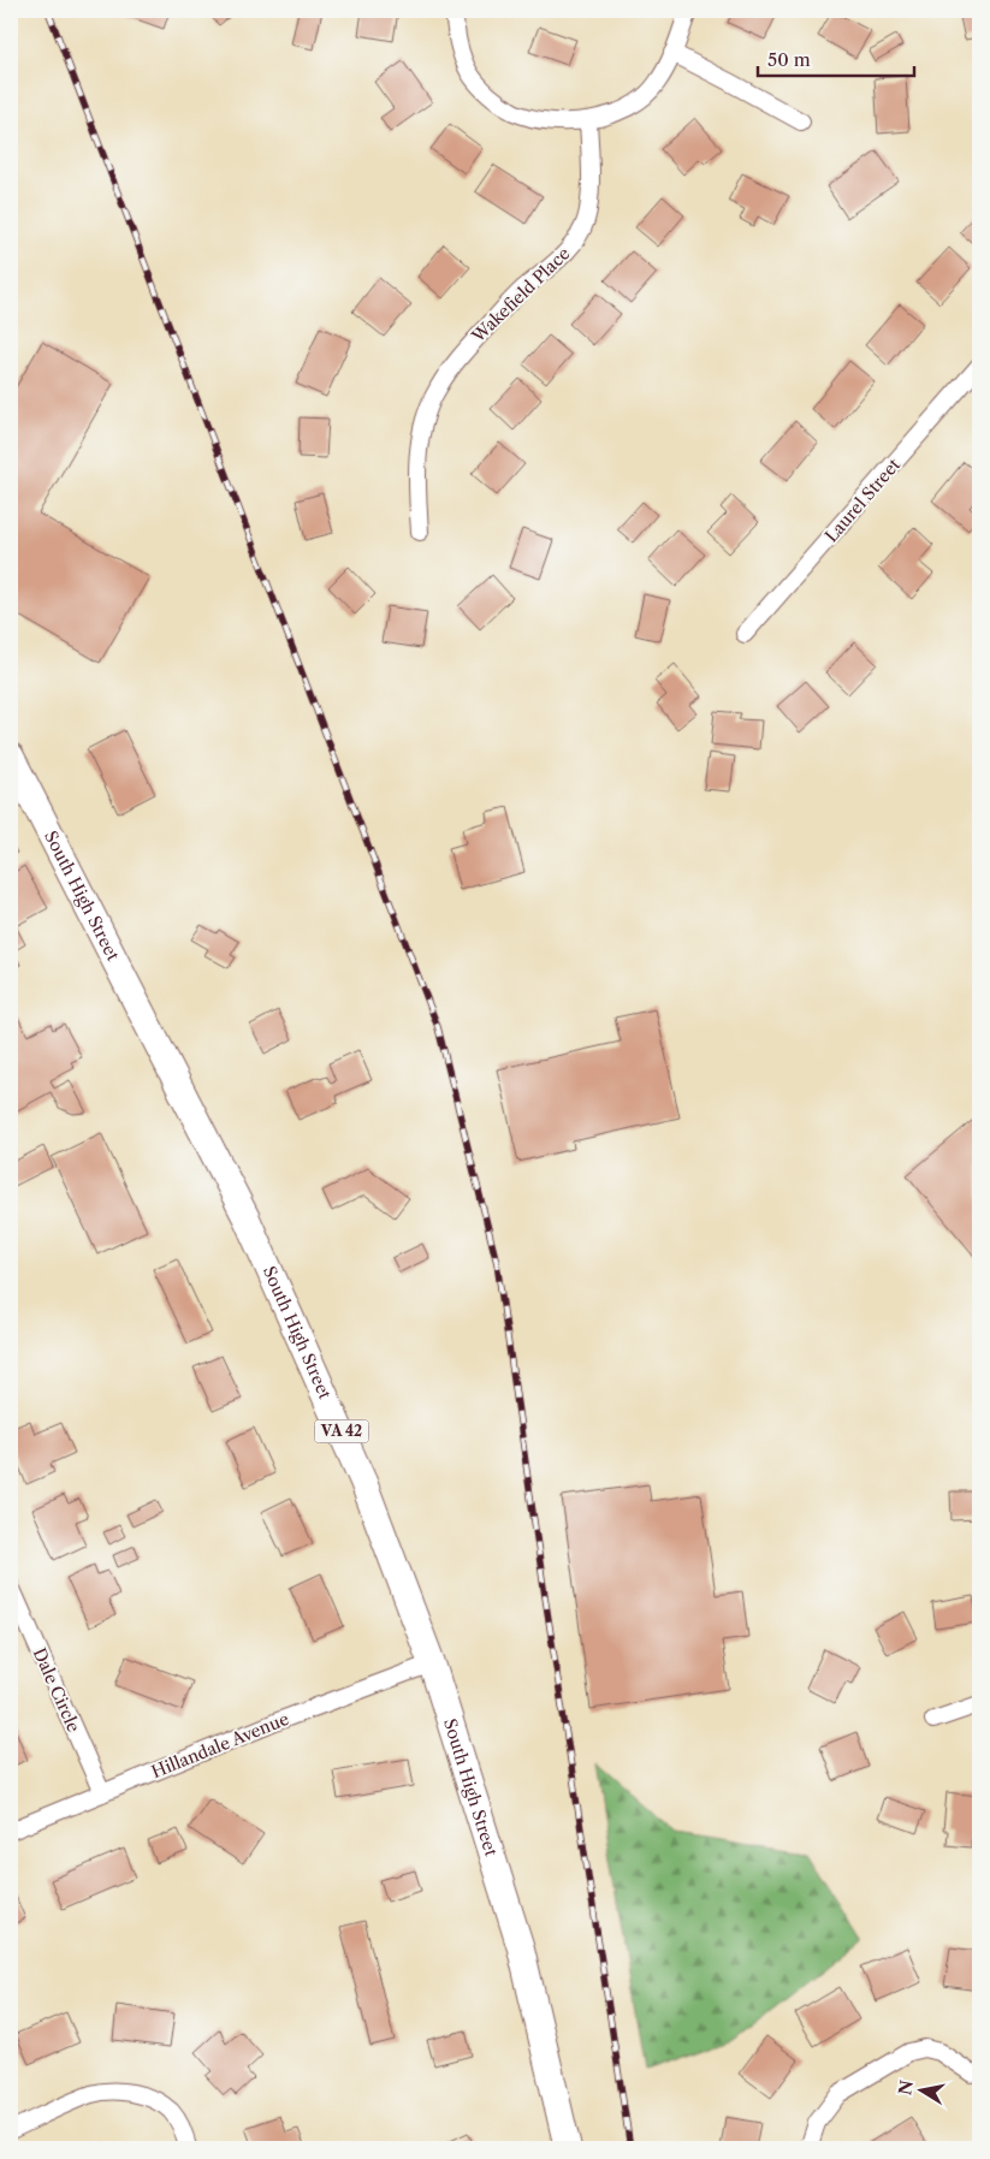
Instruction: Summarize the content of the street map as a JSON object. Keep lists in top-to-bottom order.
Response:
{
  "streets": {
    "main road": ["South High Street", "VA 42"],
    "street": [
      "Wakefield Place",
      "Laurel Street",
      "Dale Circle",
      "Hillandale Avenue"
    ]
  },
  "crossings": [
    ["South High Street", "Hillandale Avenue"],
    ["Dale Circle", "Hillandale Avenue"]
  ],
  "scale_bar": "50 m",
  "north": "left"
}
